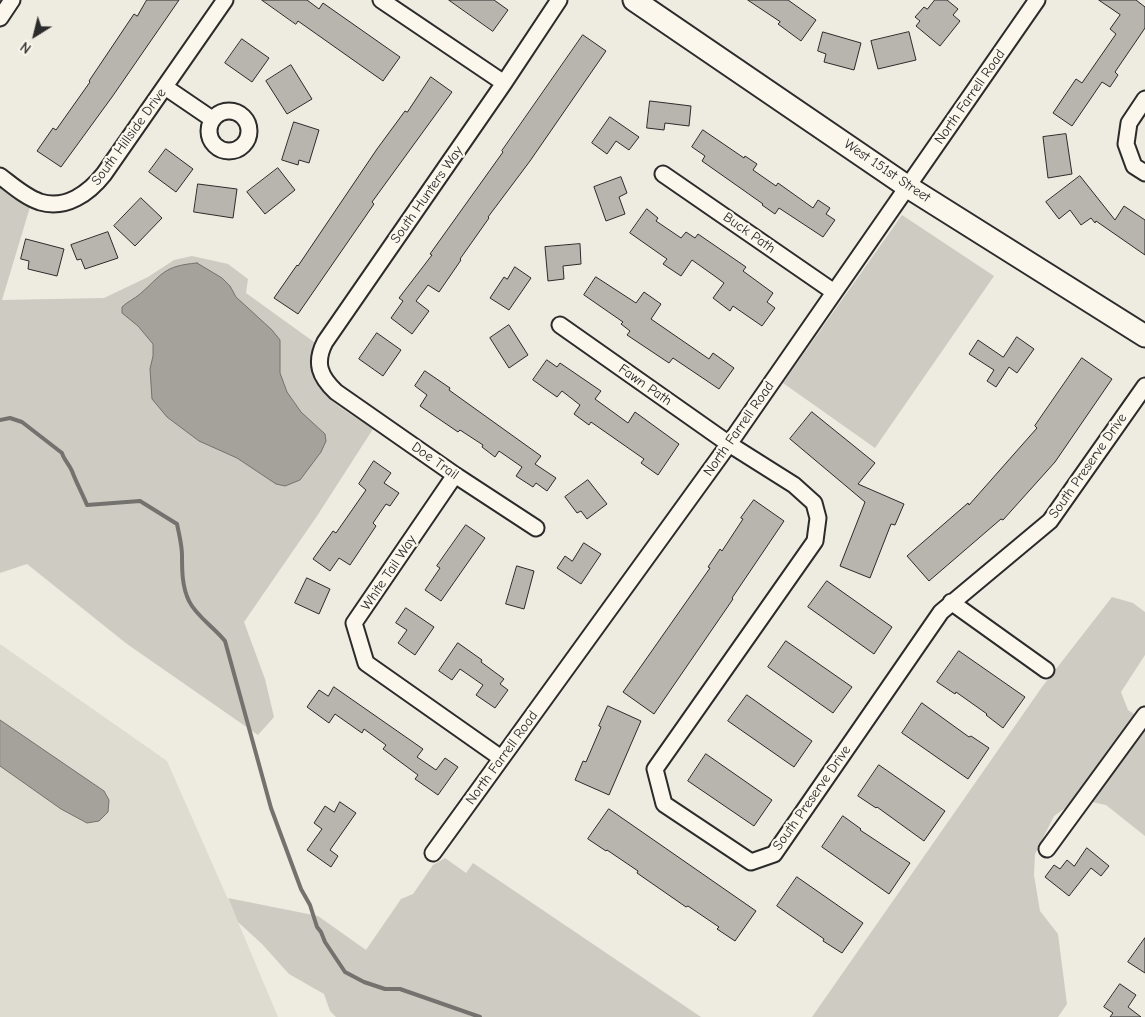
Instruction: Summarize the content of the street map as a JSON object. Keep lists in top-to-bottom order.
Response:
{
  "streets": {
    "street": [
      "North Farrell Road",
      "South Hillside Drive",
      "West 151st Street",
      "South Hunters Way",
      "Buck Path",
      "Fawn Path",
      "Doe Trail",
      "South Preserve Drive",
      "White Tail Way"
    ]
  },
  "crossings": [
    ["North Farrell Road", "West 151st Street"],
    ["North Farrell Road", "Buck Path"],
    ["North Farrell Road", "Fawn Path"],
    ["North Farrell Road", "South Preserve Drive"],
    ["North Farrell Road", "White Tail Way"],
    ["South Hunters Way", "Doe Trail"],
    ["Fawn Path", "South Preserve Drive"],
    ["Doe Trail", "White Tail Way"]
  ],
  "north": "bottom left"
}
